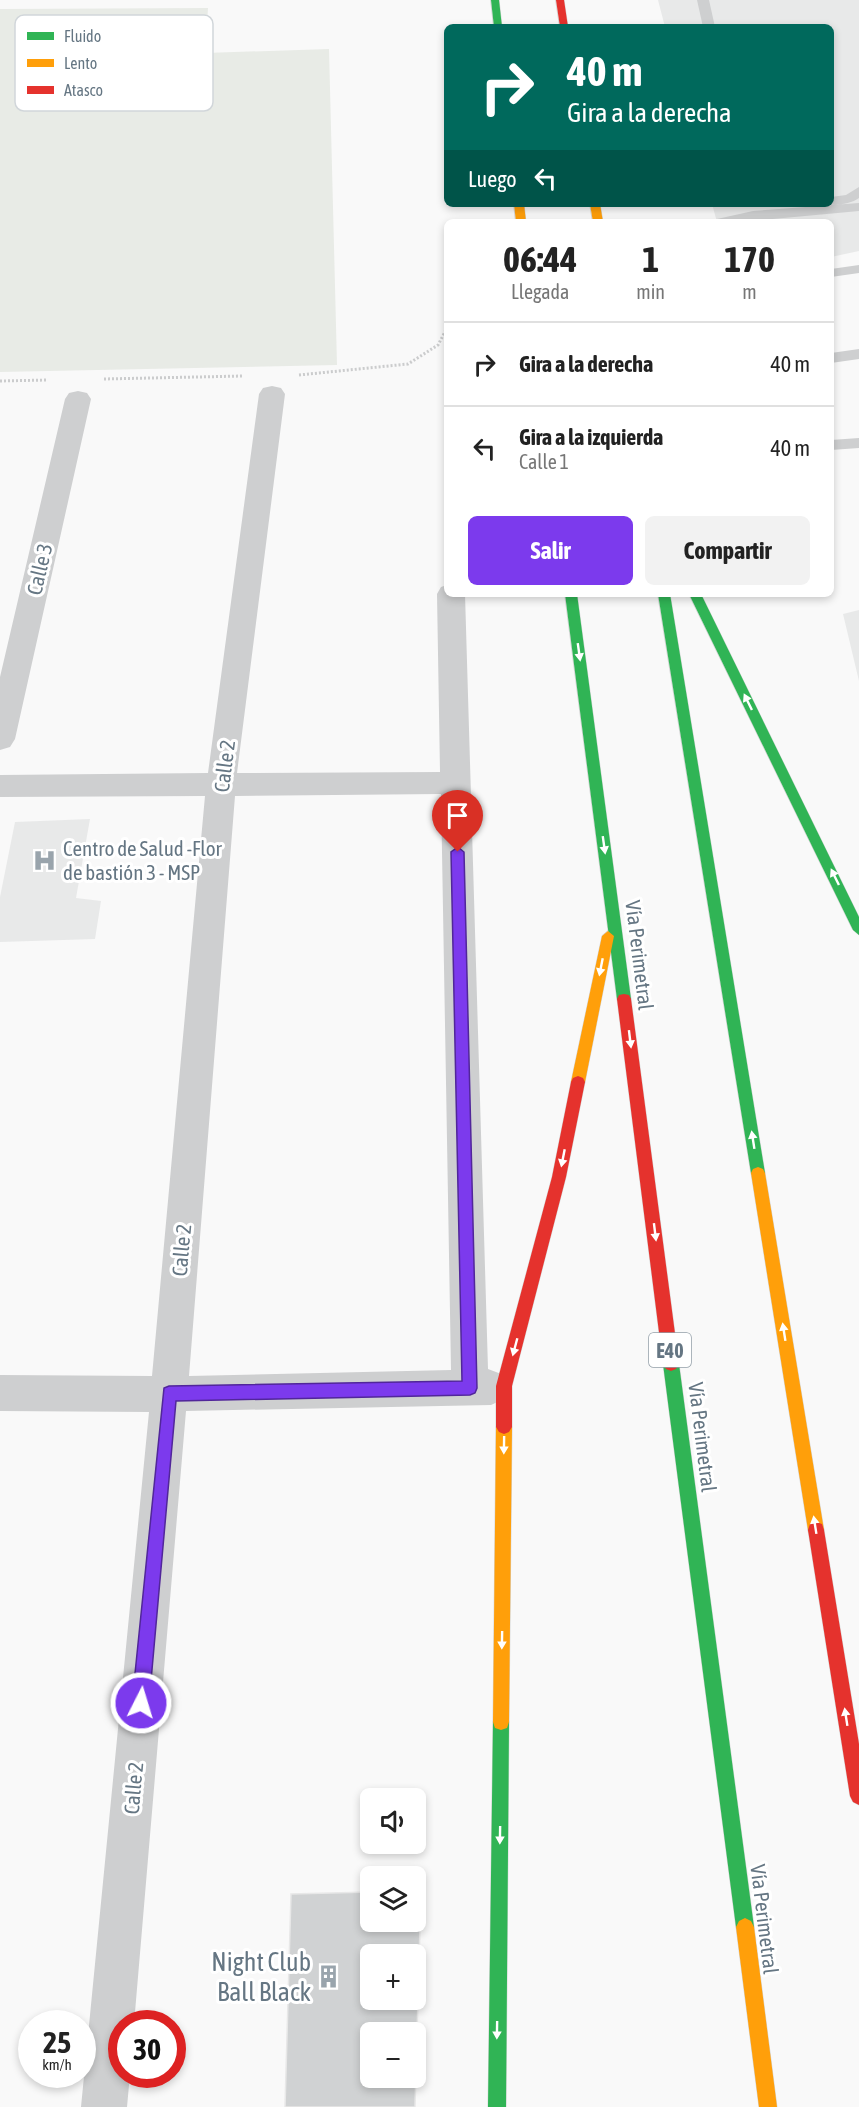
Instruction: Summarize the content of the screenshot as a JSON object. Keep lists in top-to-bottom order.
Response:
{
  "streets": {
    "highway": ["Vía Perimetral", "E40"],
    "street": ["Calle 3", "Calle 2"]
  },
  "places": {
    "hospital": ["Centro de Salud -Flor de bastión 3 - MSP"],
    "building": ["Night Club Ball Black"]
  },
  "legend": ["Fluido", "Lento", "Atasco"],
  "page": {
    "turn": ["40 m", "Gira a la derecha"],
    "then": "Luego",
    "eta": [
      "06:44",
      "Llegada",
      "1",
      "min",
      "170",
      "m"
    ],
    "list": [
      {
        "name": "Gira a la derecha",
        "value": "40 m"
      },
      {
        "name": "Gira a la izquierda",
        "note": "Calle 1",
        "value": "40 m"
      }
    ],
    "buttons": ["Salir", "Compartir"],
    "map_buttons": ["+", "−"],
    "speed": "25 km/h",
    "limit": "30"
  }
}
